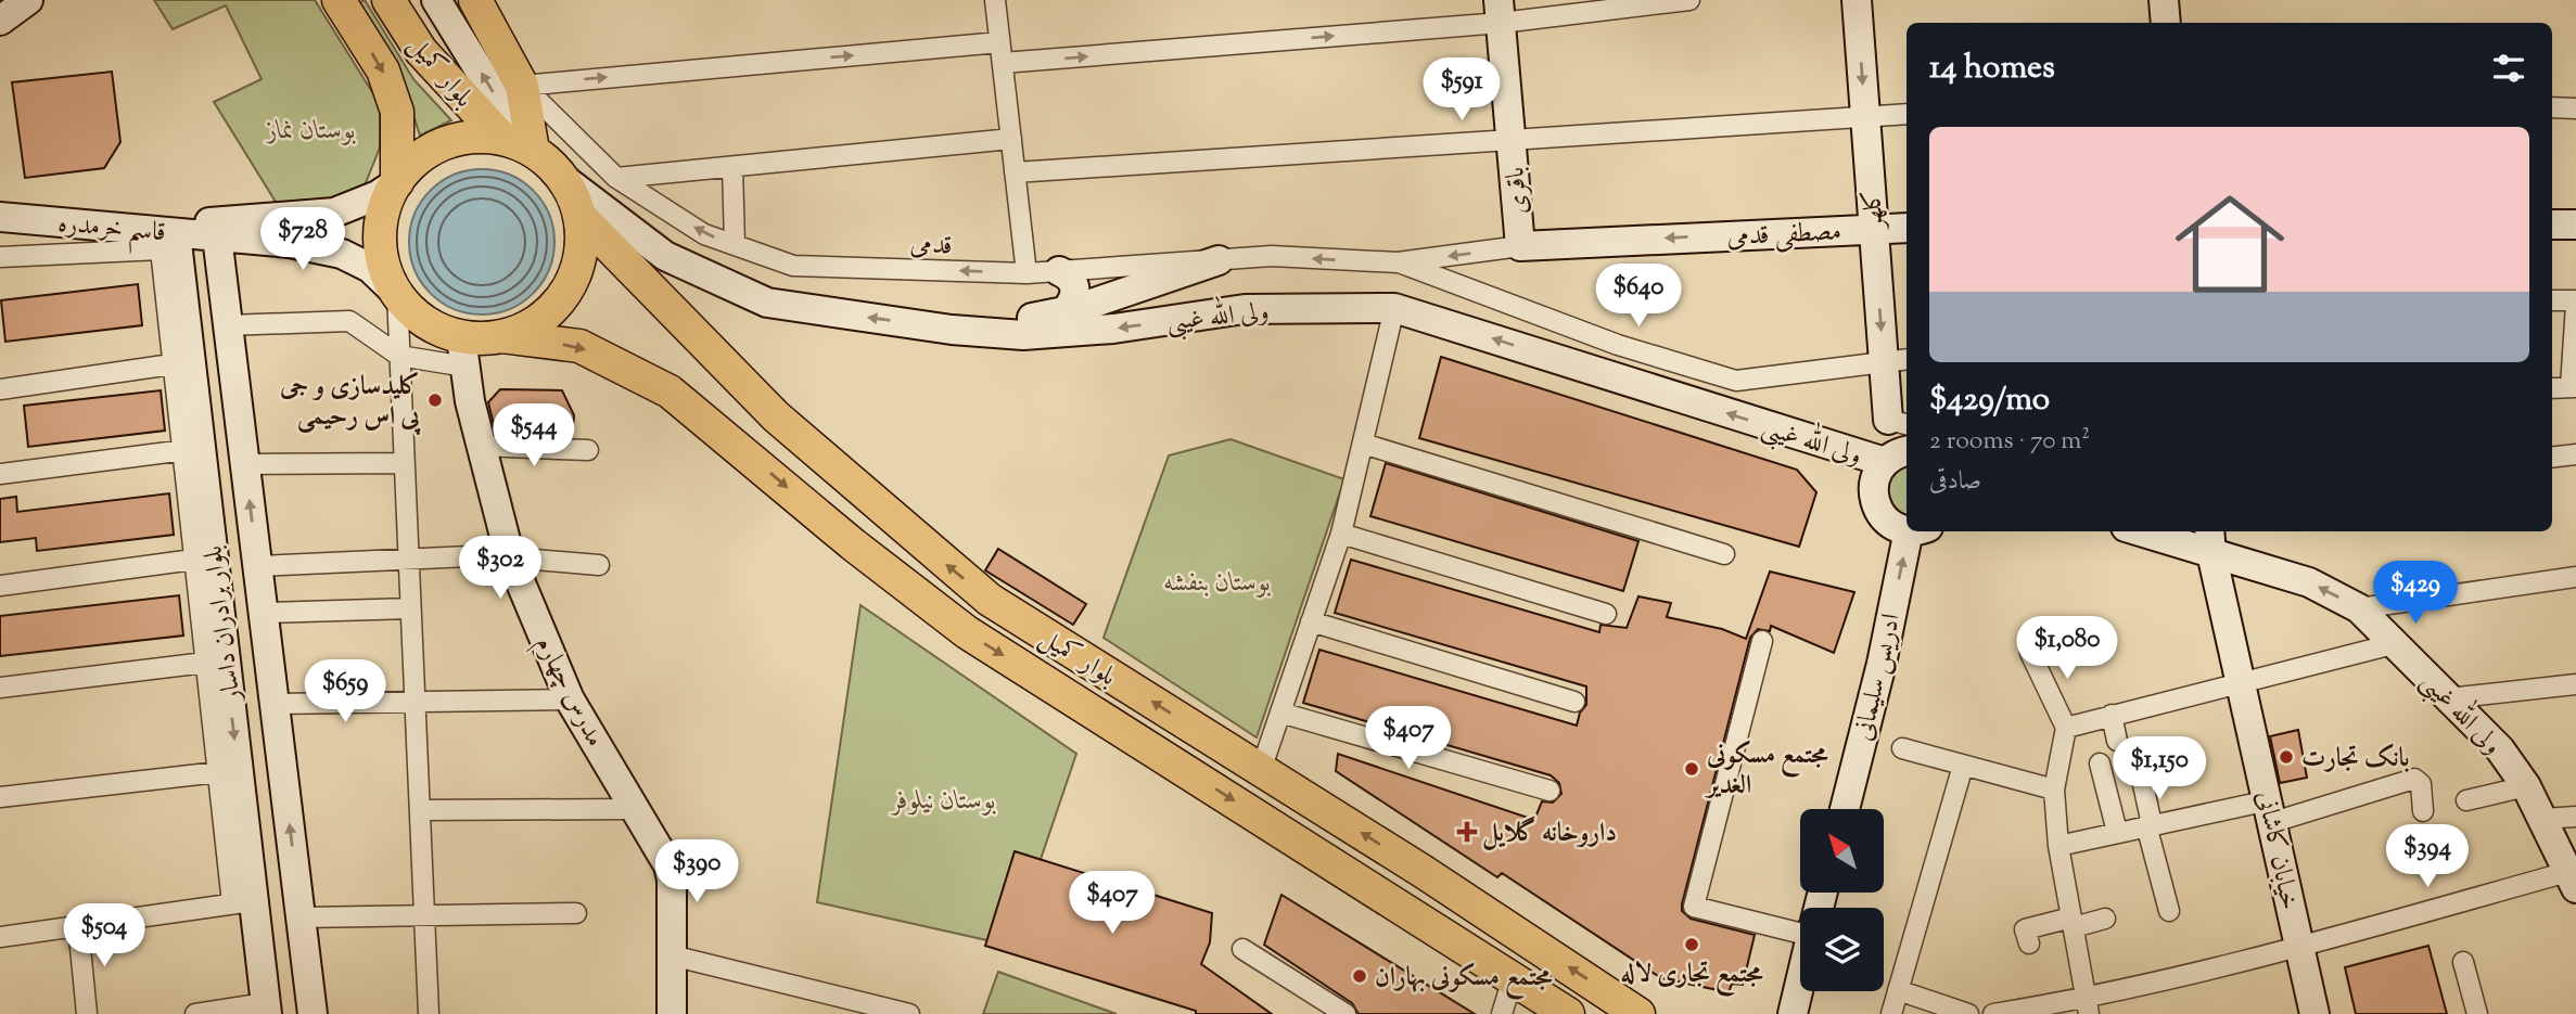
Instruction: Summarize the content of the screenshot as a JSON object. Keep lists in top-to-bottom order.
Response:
{
  "streets": {
    "main road": ["بلوار کمیل"],
    "street": [
      "باقری",
      "کلهر",
      "قاسم خرمدره",
      "مصطفی قدمی",
      "قدمی",
      "ولی الله غیبی",
      "بلوار برادران داسار",
      "ادریس سلیمانی",
      "مدرس چهارم",
      "خیابان کاشانی"
    ]
  },
  "crossings": [
    ["بلوار کمیل", "قاسم خرمدره"],
    ["بلوار کمیل", "ولی الله غیبی"],
    ["بلوار کمیل", "مدرس چهارم"],
    ["باقری", "مصطفی قدمی"],
    ["کلهر", "مصطفی قدمی"],
    ["قاسم خرمدره", "ولی الله غیبی"],
    ["قاسم خرمدره", "بلوار برادران داسار"],
    ["قاسم خرمدره", "مدرس چهارم"],
    ["ولی الله غیبی", "مدرس چهارم"],
    ["ولی الله غیبی", "خیابان کاشانی"]
  ],
  "one_way": ["کلهر"],
  "parks": ["بوستان نماز", "بوستان بنفشه", "بوستان نیلوفر"],
  "places": {
    "other": [
      "کلیدسازی و جی پی اس رحیمی",
      "بانک تجارت",
      "مجتمع مسکونی الغدیر",
      "مجتمع تجاری لاله",
      "مجتمع مسکونی بهاران"
    ],
    "health": ["داروخانه گلایل"]
  },
  "north": "top left",
  "page": {
    "heading": "14 homes",
    "price": [
      "$591",
      "$728",
      "$640",
      "$544",
      "$302",
      "$429",
      "$1,080",
      "$659",
      "$407",
      "$1,150",
      "$394",
      "$390",
      "$407",
      "$504"
    ],
    "list": [
      {
        "name": "$429/mo",
        "note": "2 rooms · 70 m² · صادقی"
      }
    ]
  }
}
